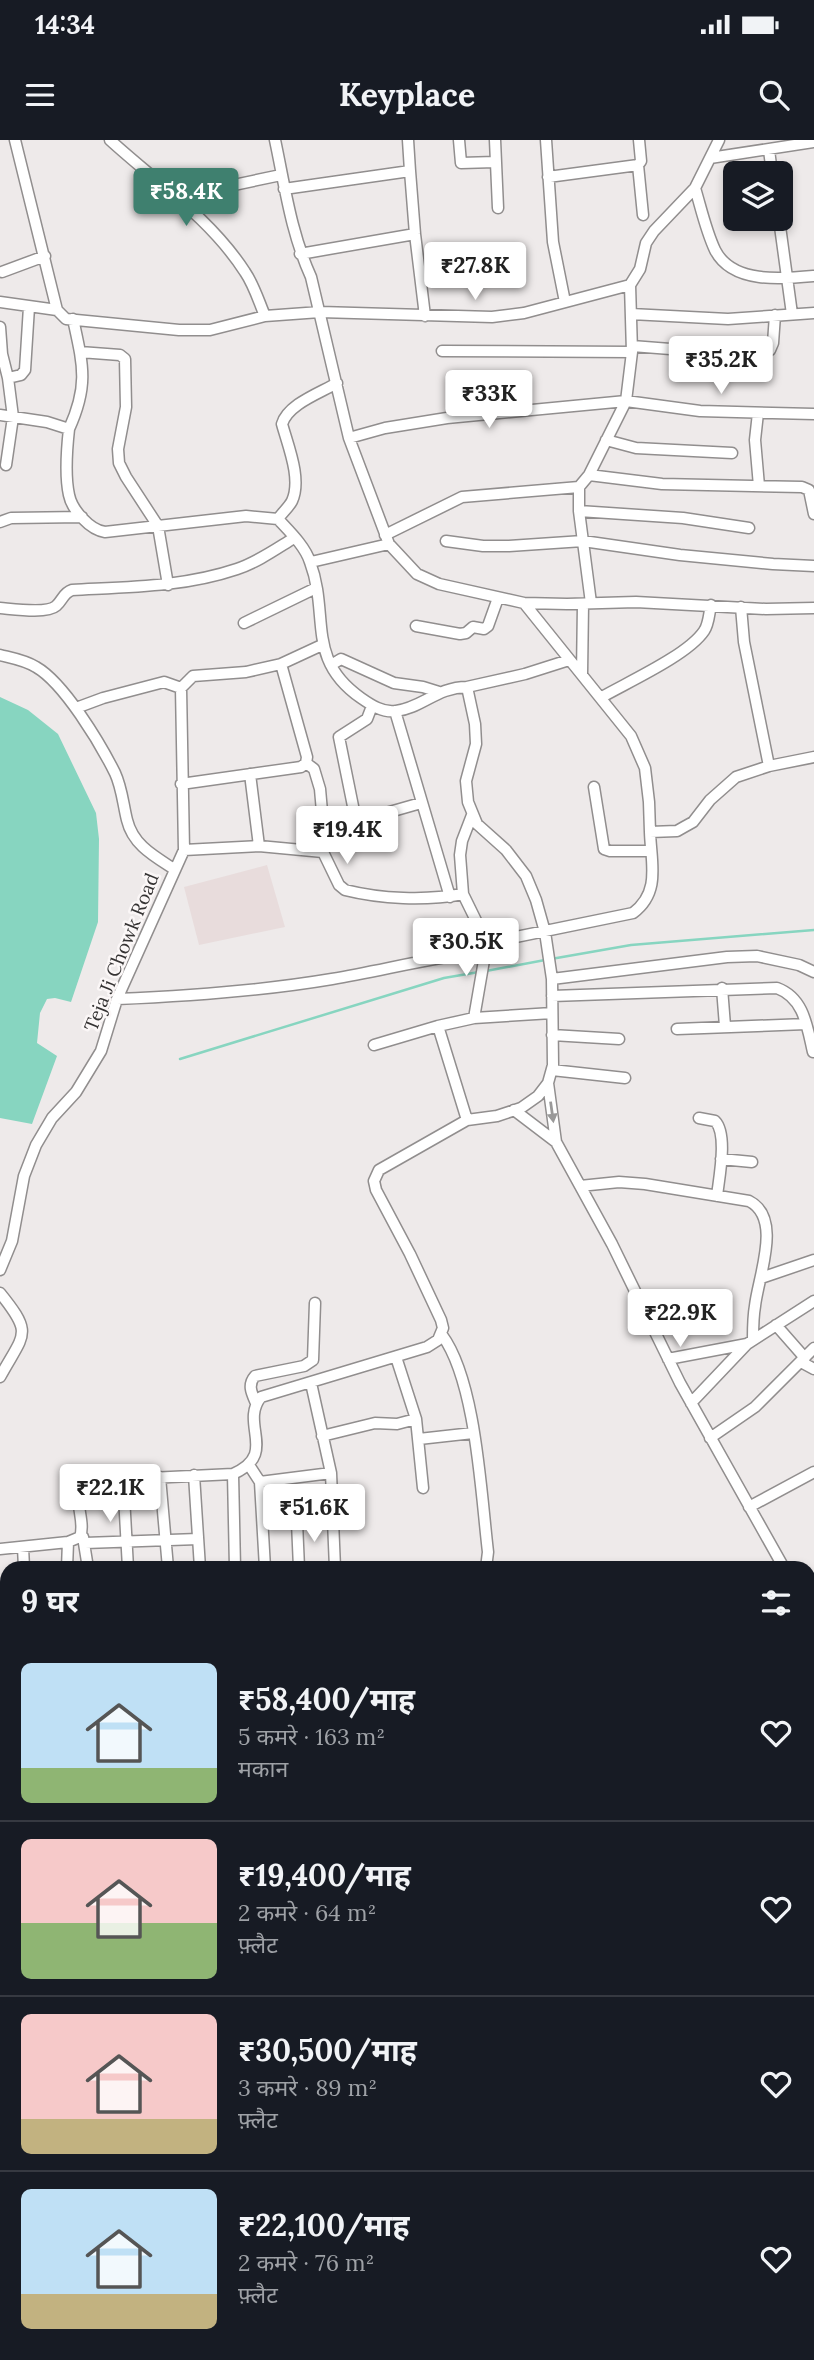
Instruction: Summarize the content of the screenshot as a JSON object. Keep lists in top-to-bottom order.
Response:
{
  "streets": {
    "street": ["Teja Ji Chowk Road"]
  },
  "page": {
    "status": "14:34",
    "header": "Keyplace",
    "price": [
      "₹58.4K",
      "₹27.8K",
      "₹35.2K",
      "₹33K",
      "₹19.4K",
      "₹30.5K",
      "₹22.9K",
      "₹22.1K",
      "₹51.6K"
    ],
    "heading": "9 घर",
    "list": [
      {
        "name": "₹58,400/माह",
        "note": "5 कमरे · 163 m² · मकान"
      },
      {
        "name": "₹19,400/माह",
        "note": "2 कमरे · 64 m² · फ़्लैट"
      },
      {
        "name": "₹30,500/माह",
        "note": "3 कमरे · 89 m² · फ़्लैट"
      },
      {
        "name": "₹22,100/माह",
        "note": "2 कमरे · 76 m² · फ़्लैट"
      }
    ]
  }
}
